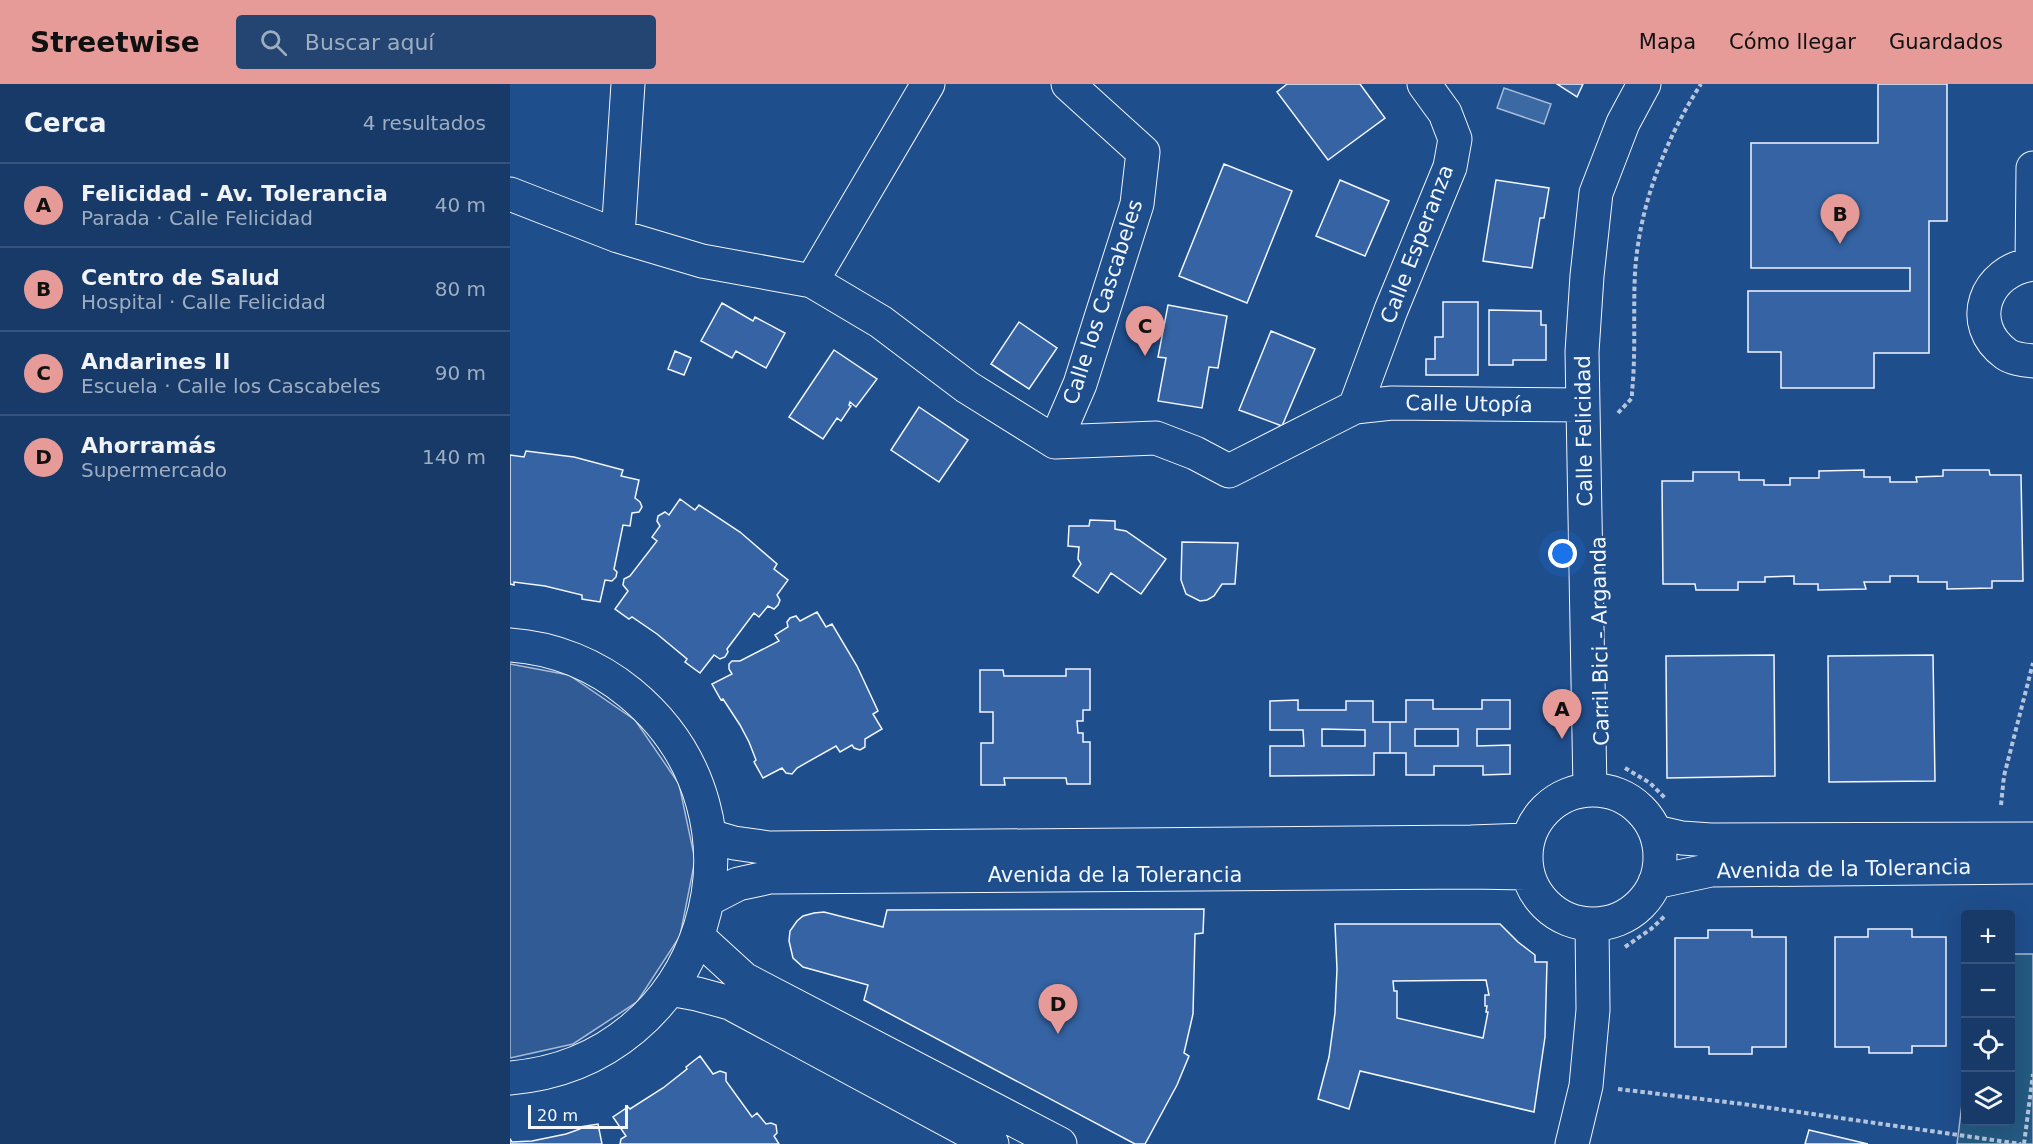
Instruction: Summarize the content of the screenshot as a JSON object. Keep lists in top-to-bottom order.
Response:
{
  "streets": {
    "street": [
      "Calle Esperanza",
      "Calle los Cascabeles",
      "Calle Utopía",
      "Calle Felicidad",
      "Avenida de la Tolerancia"
    ],
    "path": ["Carril Bici - Arganda"]
  },
  "crossings": [
    ["Calle Esperanza", "Calle Utopía"],
    ["Calle Utopía", "Calle Felicidad"],
    ["Calle Felicidad", "Avenida de la Tolerancia"]
  ],
  "scale_bar": "20 m",
  "page": {
    "header": "Streetwise",
    "search": "Buscar aquí",
    "nav": ["Mapa", "Cómo llegar", "Guardados"],
    "heading": ["Cerca", "4 resultados"],
    "list": [
      {
        "mark": "A",
        "name": "Felicidad - Av. Tolerancia",
        "note": "Parada · Calle Felicidad",
        "value": "40 m"
      },
      {
        "mark": "B",
        "name": "Centro de Salud",
        "note": "Hospital · Calle Felicidad",
        "value": "80 m"
      },
      {
        "mark": "C",
        "name": "Andarines II",
        "note": "Escuela · Calle los Cascabeles",
        "value": "90 m"
      },
      {
        "mark": "D",
        "name": "Ahorramás",
        "note": "Supermercado",
        "value": "140 m"
      }
    ],
    "pins": [
      "B",
      "C",
      "A",
      "D"
    ],
    "map_buttons": ["+", "−"],
    "scale": "20 m"
  }
}
